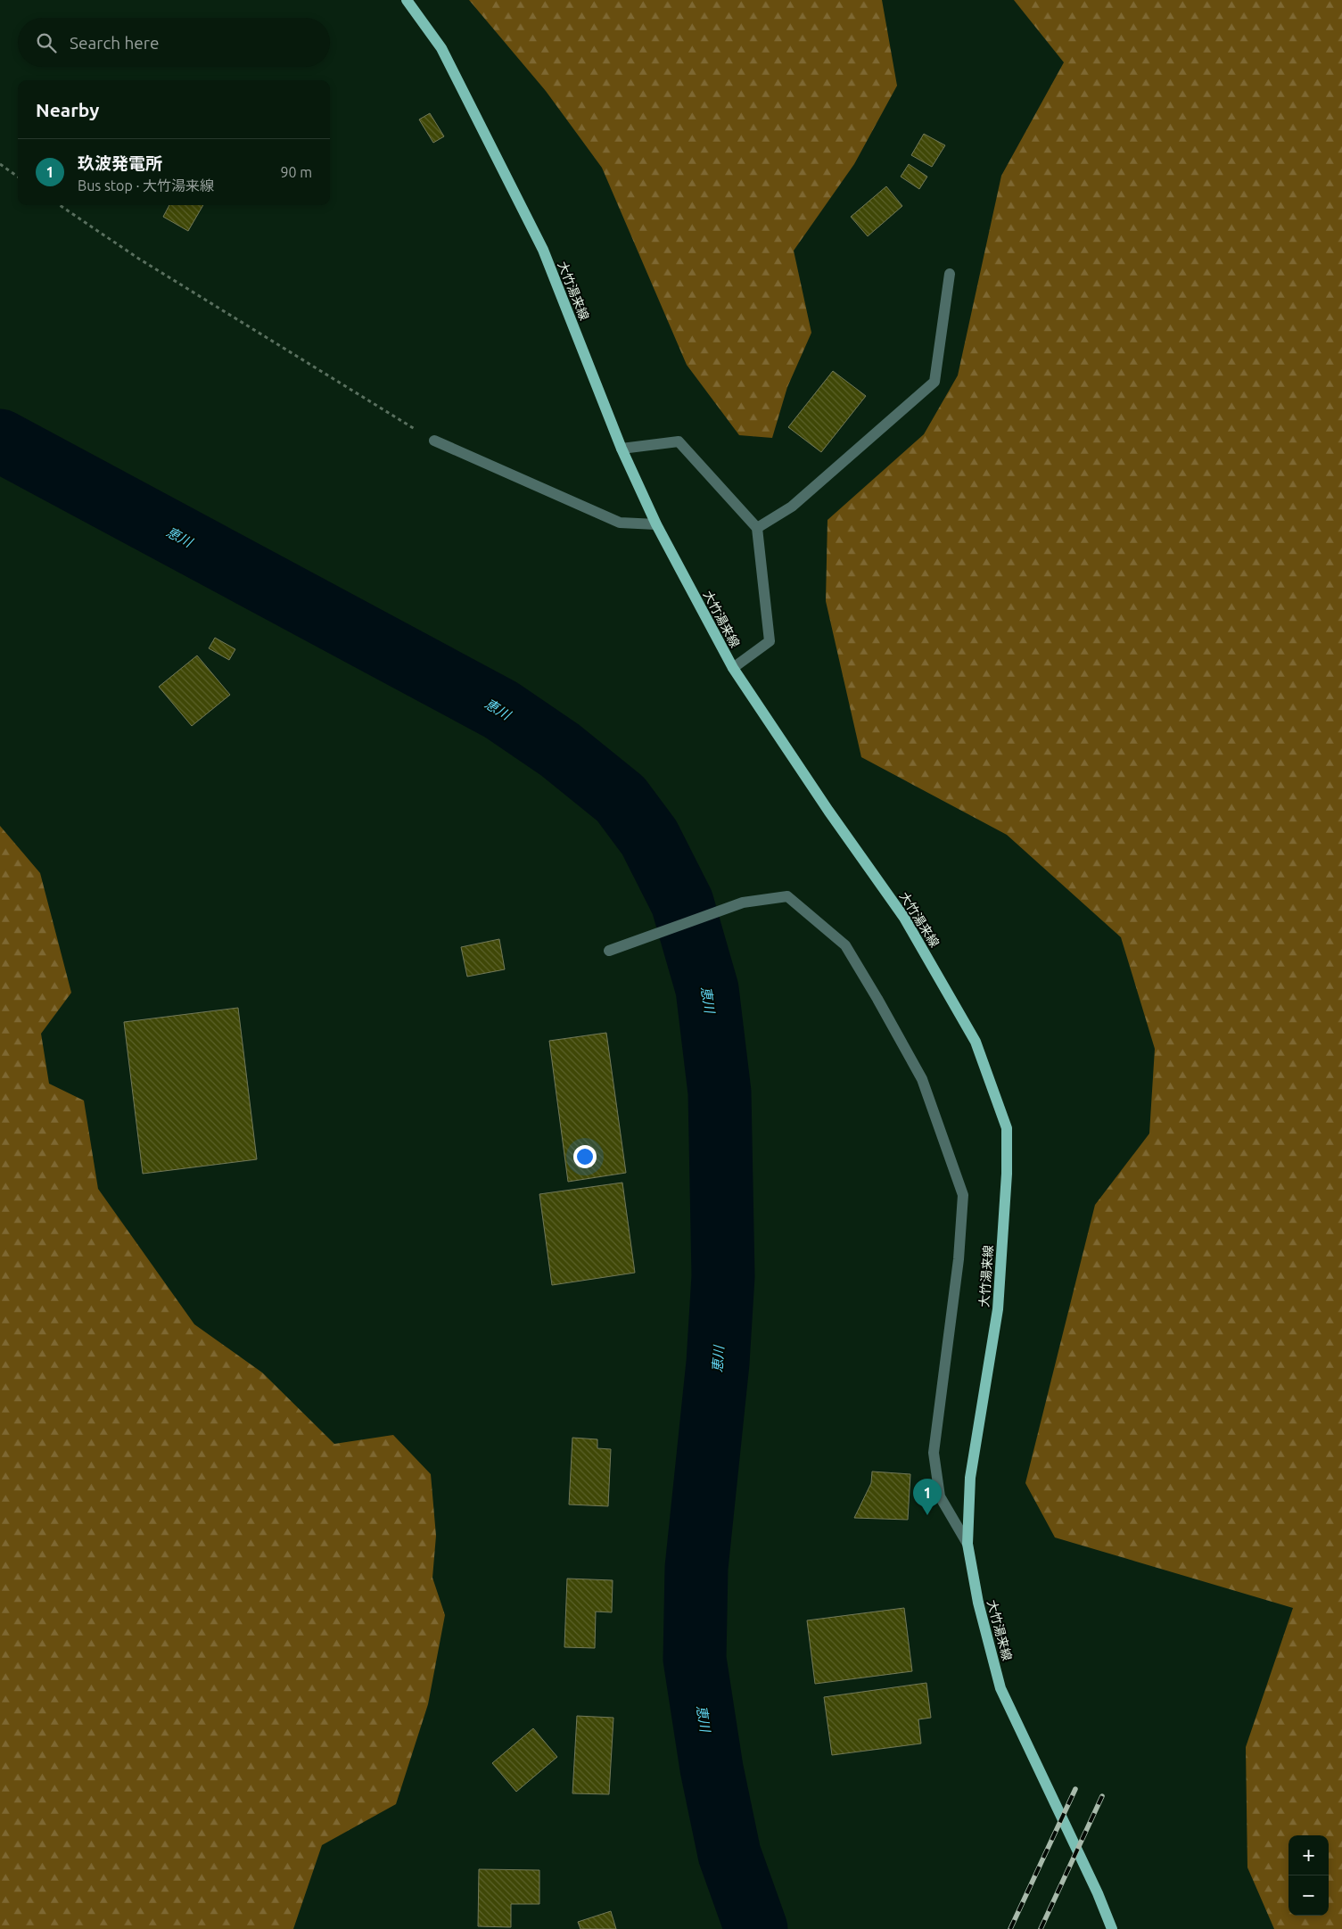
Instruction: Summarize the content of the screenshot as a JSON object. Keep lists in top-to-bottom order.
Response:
{
  "streets": {
    "main road": ["大竹湯来線"]
  },
  "water": ["恵川"],
  "page": {
    "search": "Search here",
    "heading": "Nearby",
    "list": [
      {
        "mark": "1",
        "name": "玖波発電所",
        "note": "Bus stop · 大竹湯来線",
        "value": "90 m"
      }
    ],
    "pins": "1",
    "map_buttons": ["+", "−"]
  }
}
